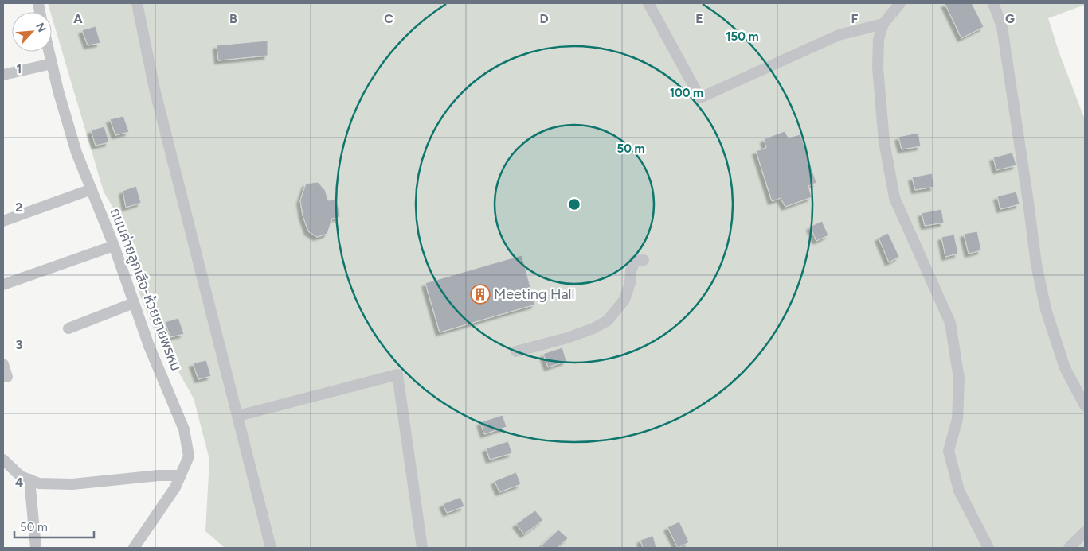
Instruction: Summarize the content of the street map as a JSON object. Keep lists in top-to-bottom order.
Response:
{
  "streets": {
    "street": ["ถนนค่ายลูกเสึอ-ห้วยยายพรหม"]
  },
  "places": {
    "building": ["Meeting Hall"]
  },
  "scale_bar": "50 m",
  "north": "top right",
  "grid": {
    "columns": [
      "A",
      "B",
      "C",
      "D",
      "E",
      "F",
      "G"
    ],
    "rows": [
      "1",
      "2",
      "3",
      "4"
    ]
  },
  "rings": ["150 m", "100 m", "50 m"]
}
